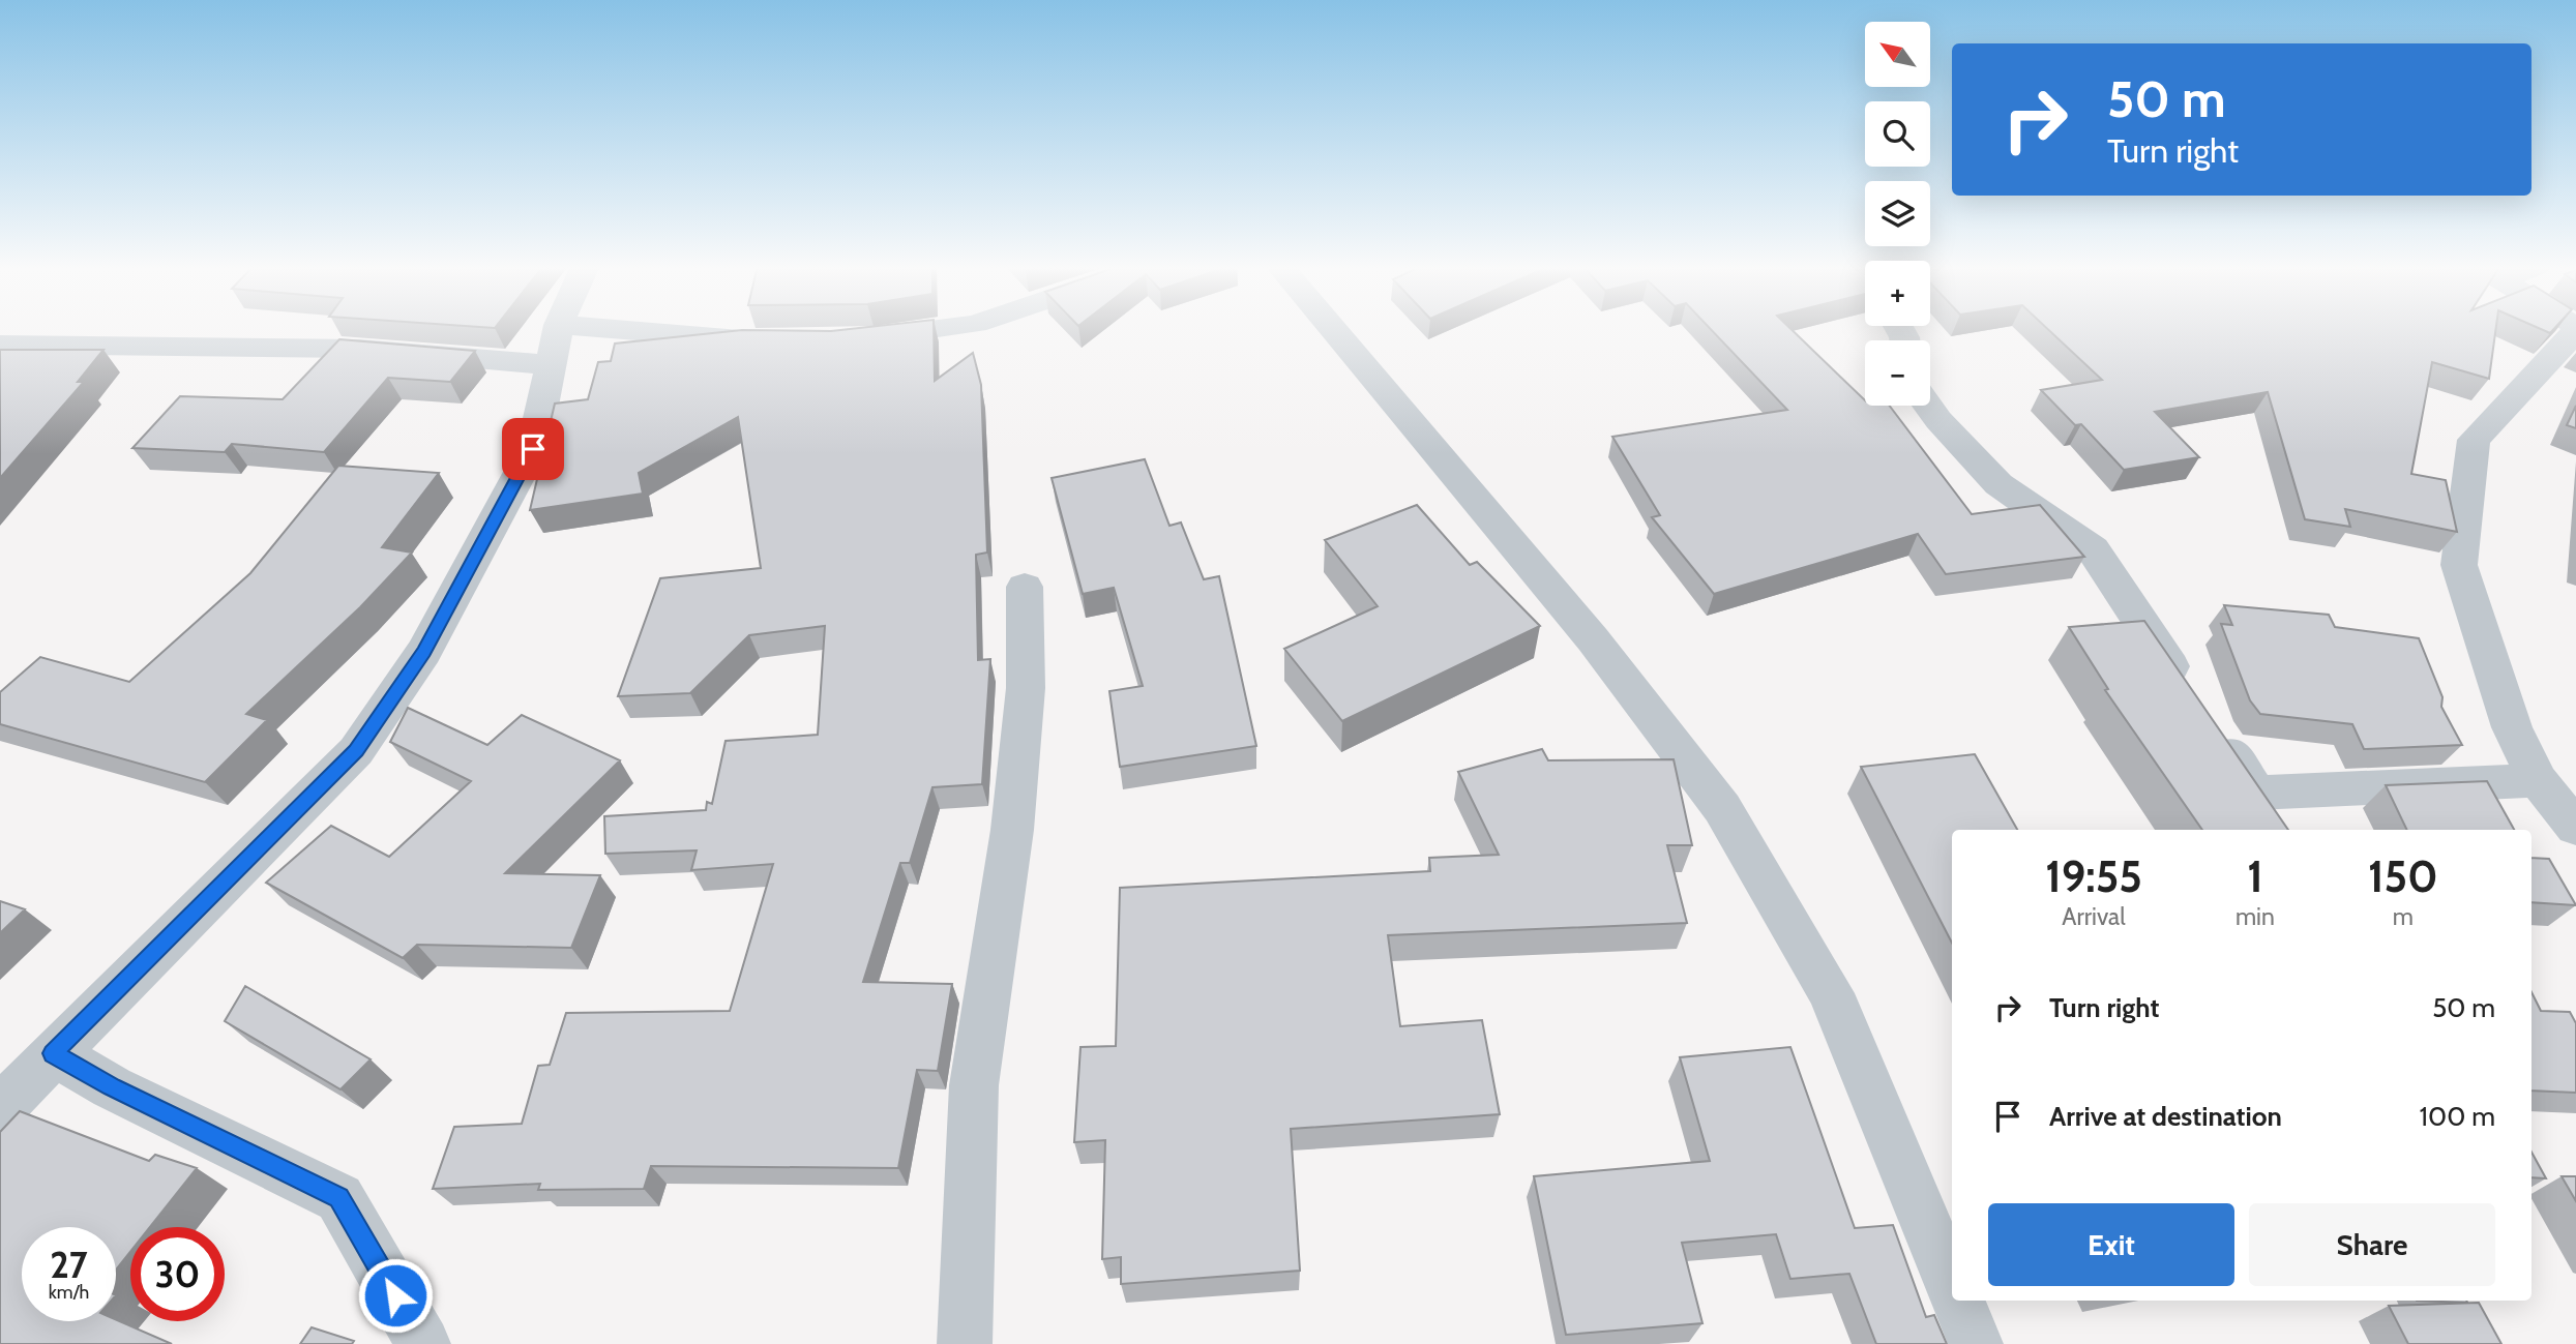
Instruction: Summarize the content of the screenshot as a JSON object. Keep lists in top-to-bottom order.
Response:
{
  "north": "top left",
  "page": {
    "map_buttons": ["+", "−"],
    "turn": ["50 m", "Turn right"],
    "eta": [
      "19:55",
      "Arrival",
      "1",
      "min",
      "150",
      "m"
    ],
    "list": [
      {
        "name": "Turn right",
        "value": "50 m"
      },
      {
        "name": "Arrive at destination",
        "value": "100 m"
      }
    ],
    "buttons": ["Exit", "Share"],
    "speed": "27 km/h",
    "limit": "30"
  }
}
